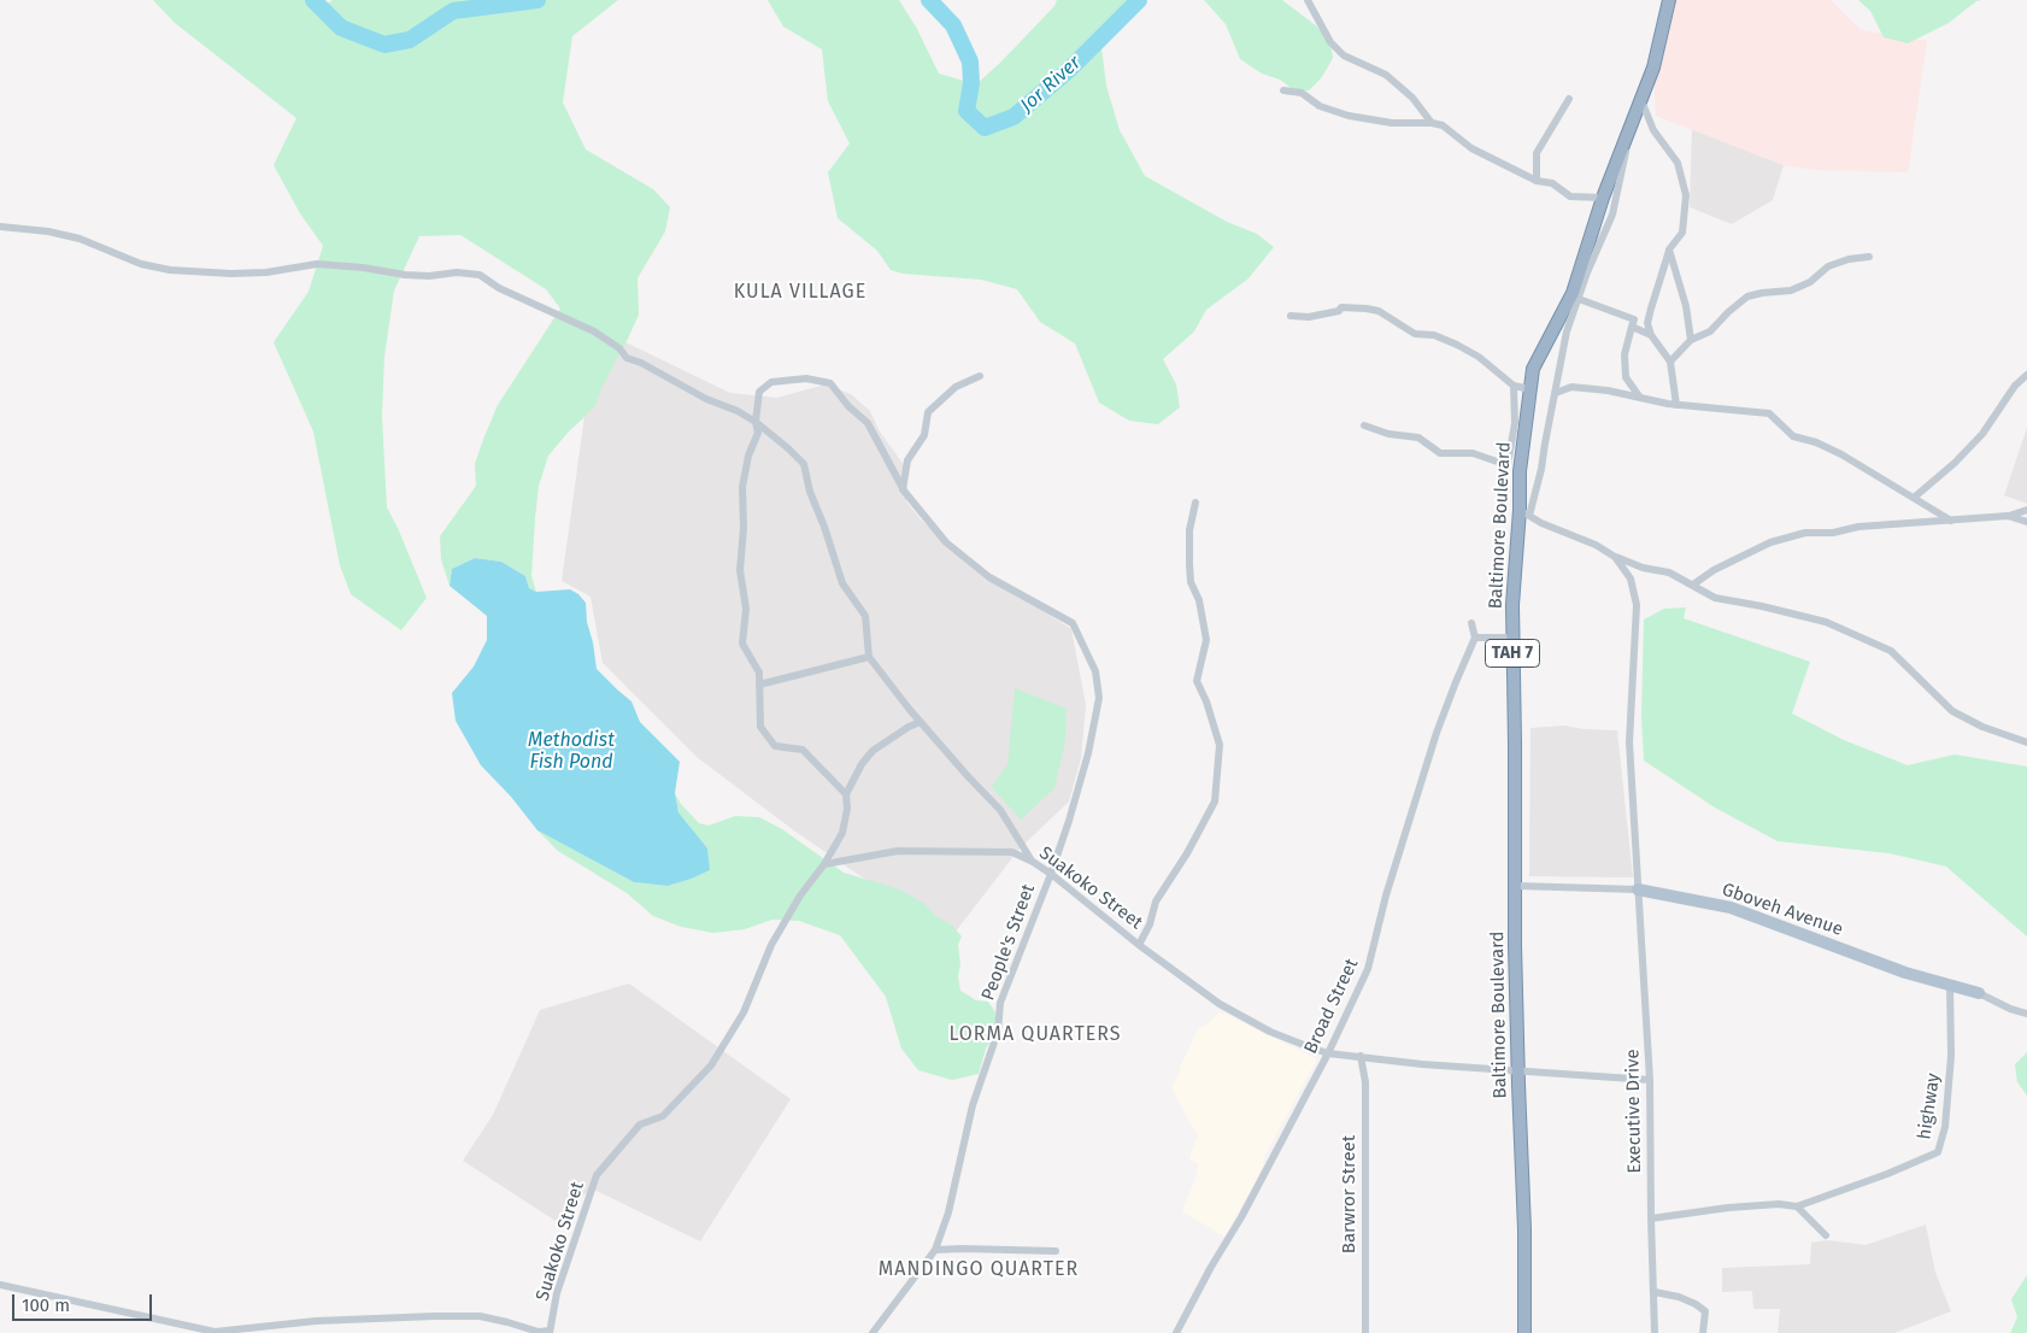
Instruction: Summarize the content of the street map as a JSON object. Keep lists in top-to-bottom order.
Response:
{
  "streets": {
    "highway": ["Baltimore Boulevard", "TAH 7"],
    "main road": ["Gboveh Avenue"],
    "street": [
      "Suakoko Street",
      "People's Street",
      "Broad Street",
      "highway",
      "Executive Drive",
      "Barwror Street"
    ]
  },
  "crossings": [
    ["Baltimore Boulevard", "Suakoko Street"],
    ["Baltimore Boulevard", "Gboveh Avenue"],
    ["Suakoko Street", "People's Street"],
    ["Suakoko Street", "Broad Street"],
    ["Suakoko Street", "Executive Drive"],
    ["Suakoko Street", "Barwror Street"],
    ["Gboveh Avenue", "highway"],
    ["Gboveh Avenue", "Executive Drive"],
    ["highway", "Executive Drive"]
  ],
  "districts": ["KULA VILLAGE", "LORMA QUARTERS", "MANDINGO QUARTER"],
  "water": ["Jor River", "Methodist Fish Pond"],
  "scale_bar": "100 m"
}
